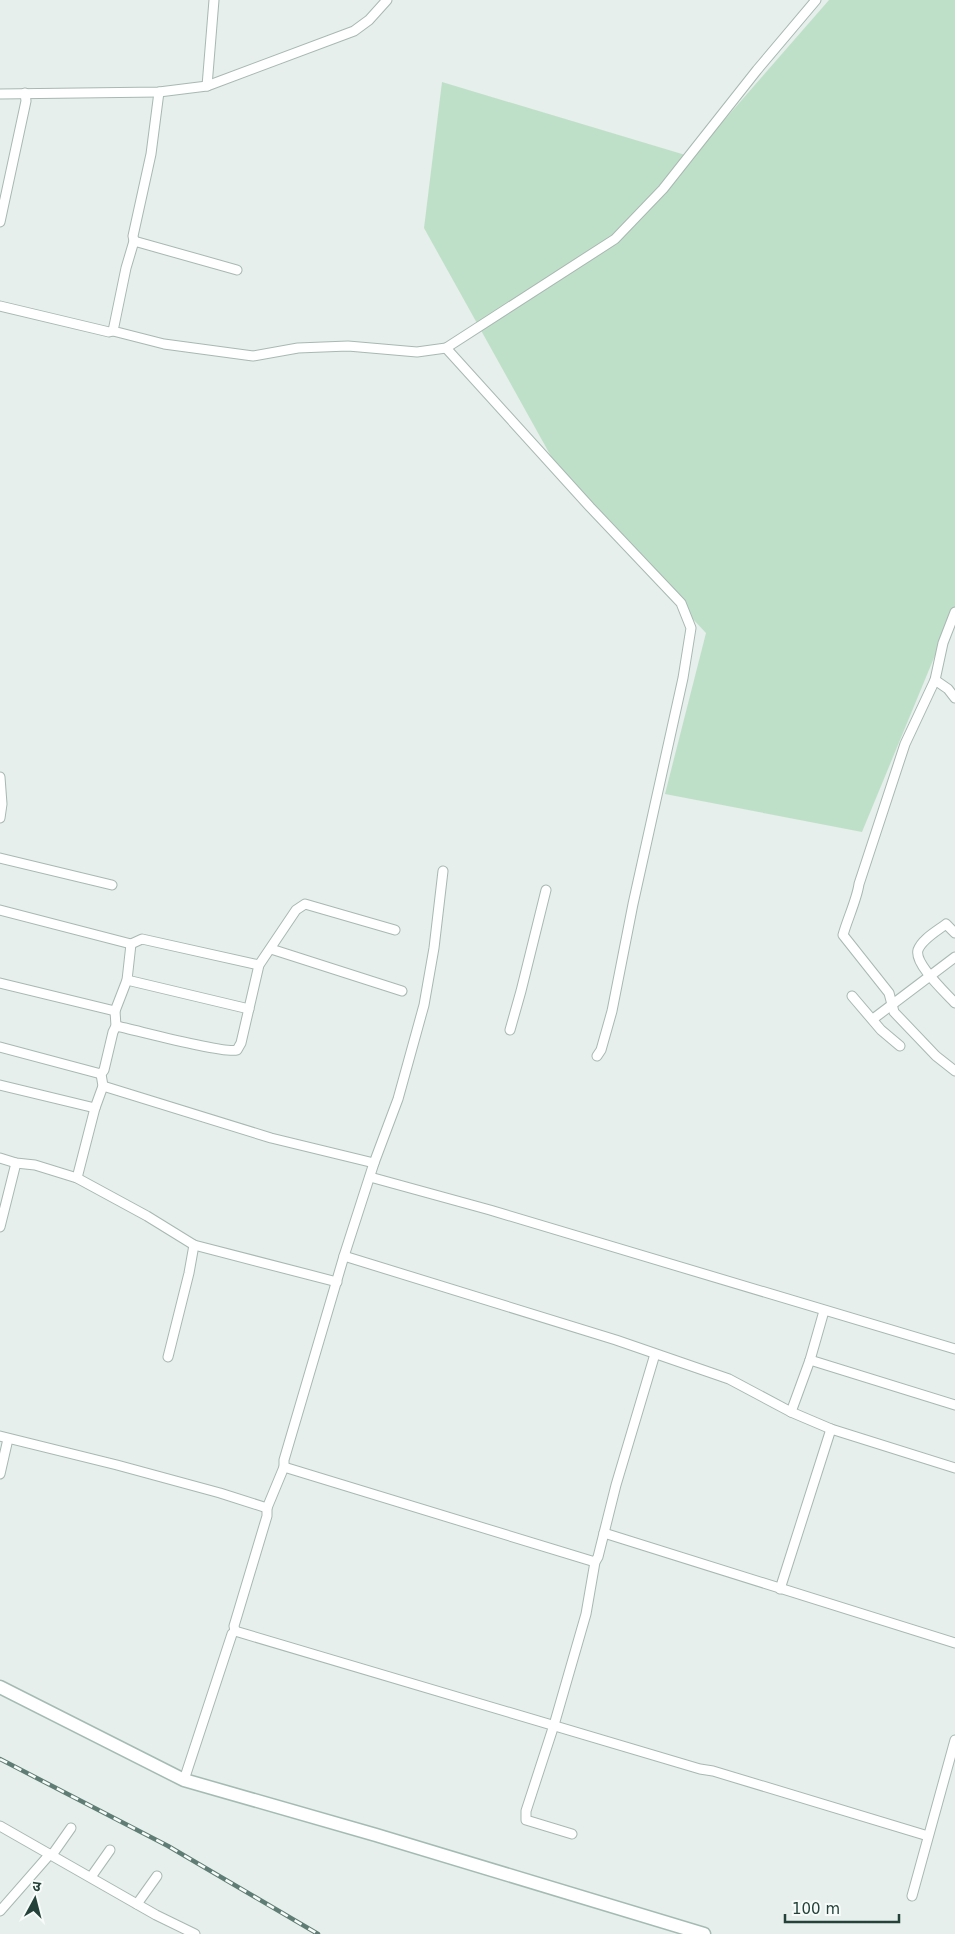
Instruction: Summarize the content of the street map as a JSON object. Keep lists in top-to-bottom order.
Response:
{
  "scale_bar": "100 m",
  "north": "top"
}
